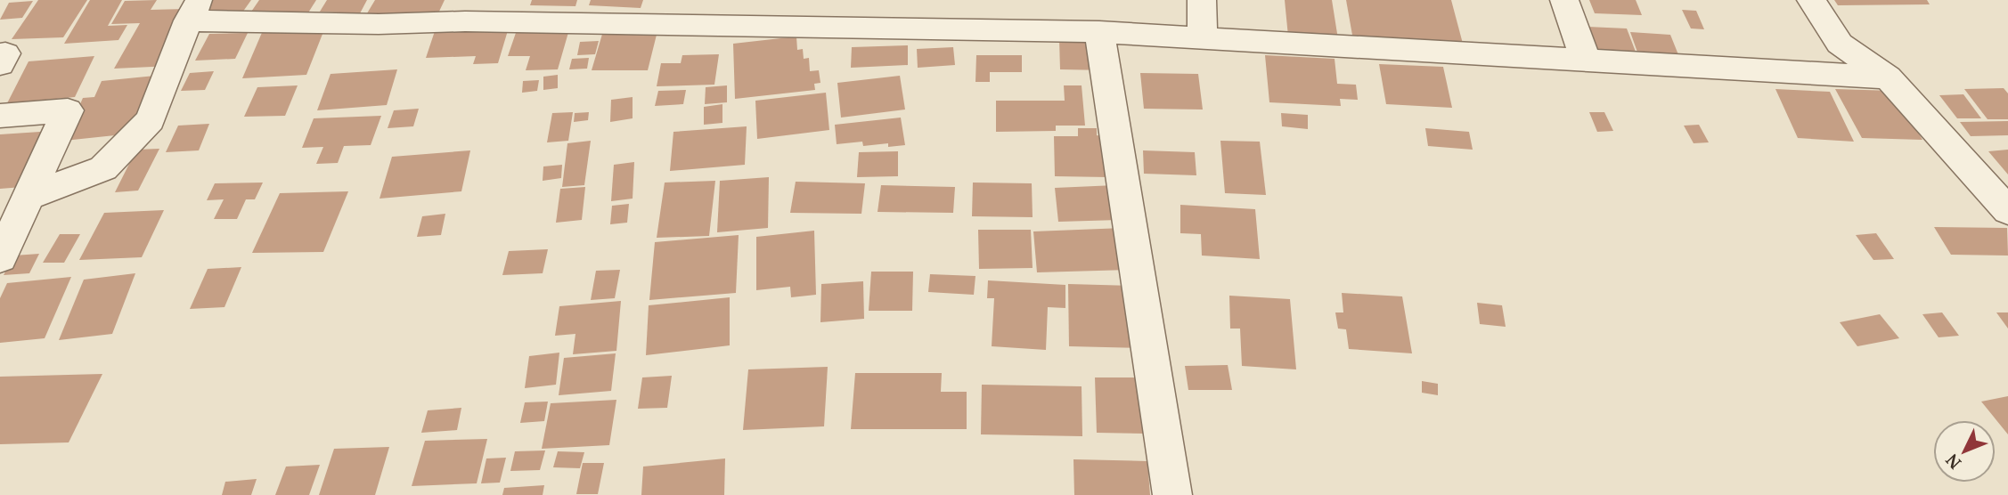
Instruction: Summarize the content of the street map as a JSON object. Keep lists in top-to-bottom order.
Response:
{
  "north": "bottom left"
}
